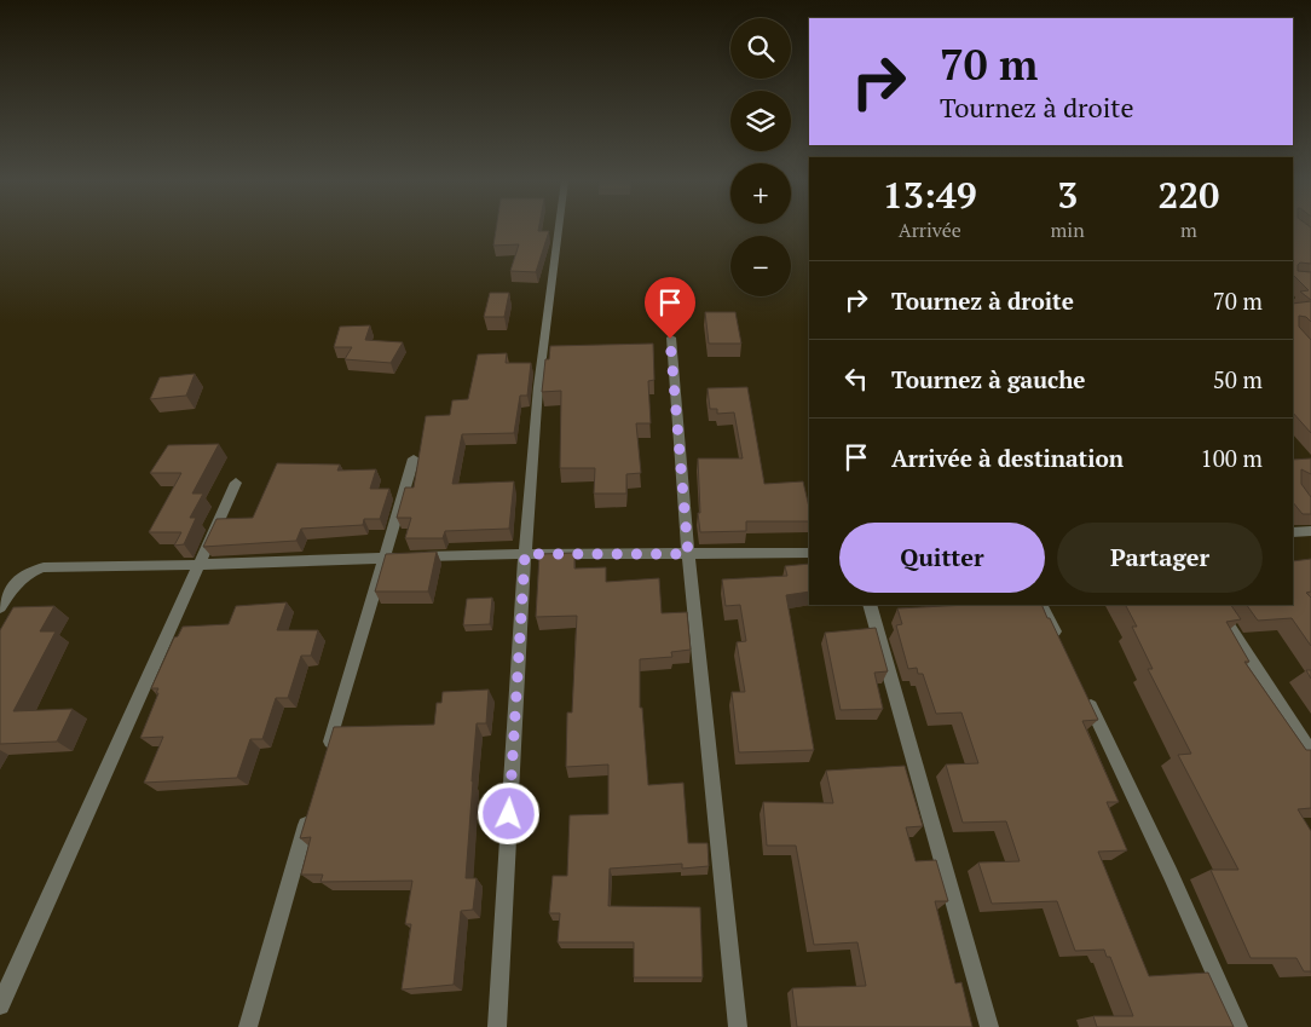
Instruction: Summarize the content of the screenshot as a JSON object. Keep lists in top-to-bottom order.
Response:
{
  "page": {
    "map_buttons": ["+", "−"],
    "turn": ["70 m", "Tournez à droite"],
    "eta": [
      "13:49",
      "Arrivée",
      "3",
      "min",
      "220",
      "m"
    ],
    "list": [
      {
        "name": "Tournez à droite",
        "value": "70 m"
      },
      {
        "name": "Tournez à gauche",
        "value": "50 m"
      },
      {
        "name": "Arrivée à destination",
        "value": "100 m"
      }
    ],
    "buttons": ["Quitter", "Partager"]
  }
}
